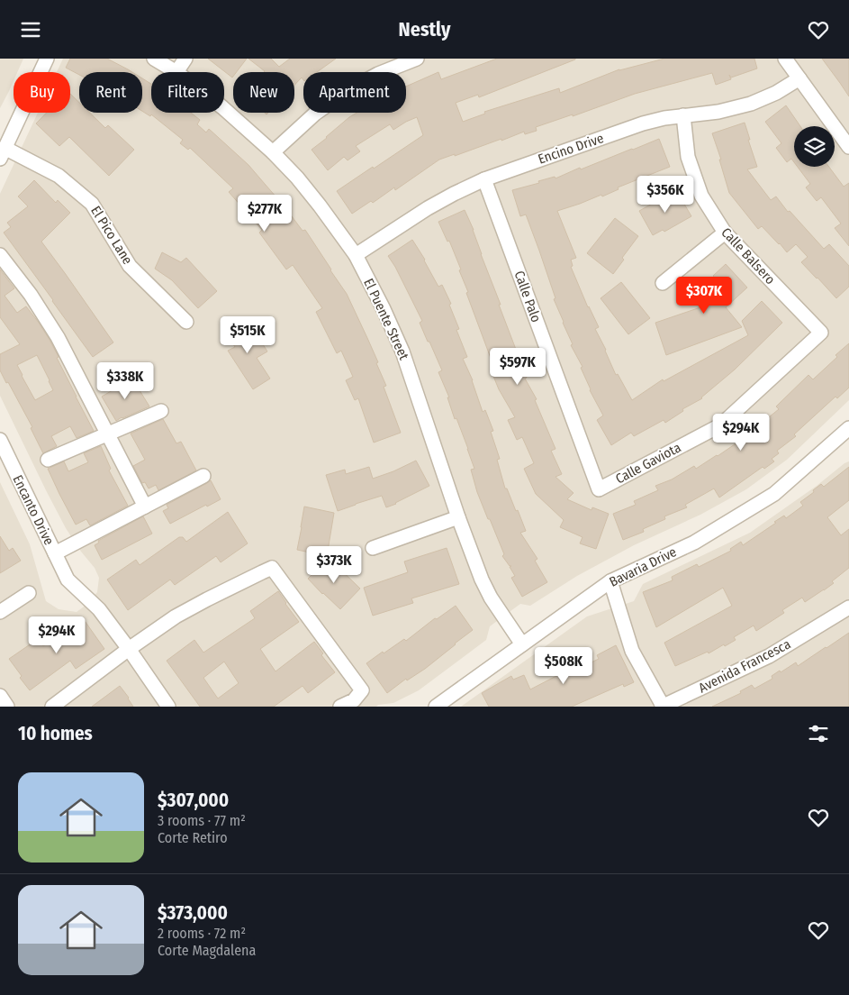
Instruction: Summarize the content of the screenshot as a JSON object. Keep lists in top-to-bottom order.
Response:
{
  "streets": {
    "street": [
      "Encino Drive",
      "El Pico Lane",
      "Calle Balsero",
      "Calle Palo",
      "El Puente Street",
      "Calle Gaviota",
      "Encanto Drive",
      "Bavaria Drive",
      "Avenida Francesca"
    ]
  },
  "crossings": [
    ["Encino Drive", "Calle Balsero"],
    ["Encino Drive", "Calle Palo"],
    ["Encino Drive", "El Puente Street"],
    ["Calle Balsero", "Calle Gaviota"],
    ["Calle Palo", "Calle Gaviota"],
    ["El Puente Street", "Bavaria Drive"]
  ],
  "page": {
    "header": "Nestly",
    "chip": [
      "Buy",
      "Rent",
      "Filters",
      "New",
      "Apartment"
    ],
    "price": [
      "$356K",
      "$277K",
      "$307K",
      "$515K",
      "$597K",
      "$338K",
      "$294K",
      "$373K",
      "$294K",
      "$508K"
    ],
    "heading": "10 homes",
    "list": [
      {
        "name": "$307,000",
        "note": "3 rooms · 77 m² · Corte Retiro"
      },
      {
        "name": "$373,000",
        "note": "2 rooms · 72 m² · Corte Magdalena"
      }
    ]
  }
}
